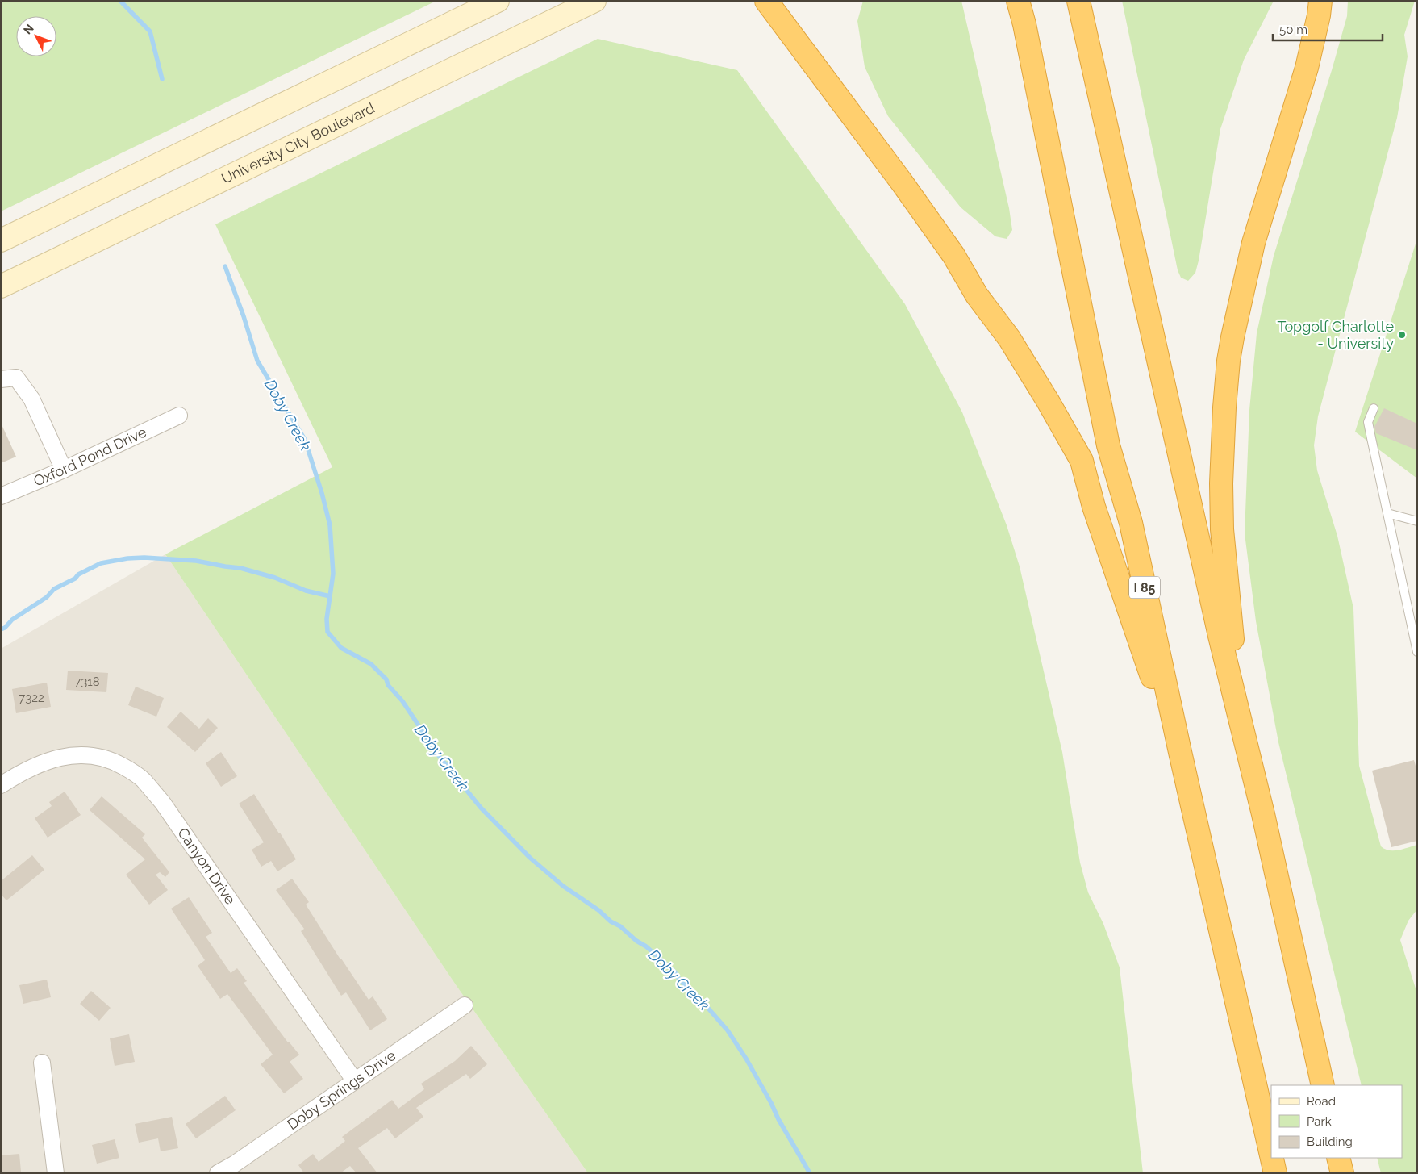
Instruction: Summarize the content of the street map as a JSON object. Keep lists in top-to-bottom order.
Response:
{
  "streets": {
    "highway": ["I 85"],
    "main road": ["University City Boulevard"],
    "street": ["Oxford Pond Drive", "Canyon Drive", "Doby Springs Drive"]
  },
  "crossings": [
    ["Canyon Drive", "Doby Springs Drive"]
  ],
  "water": ["Doby Creek"],
  "places": ["Topgolf Charlotte - University"],
  "house_numbers": ["7318", "7322"],
  "legend": ["Road", "Park", "Building"],
  "scale_bar": "50 m",
  "north": "top left"
}
